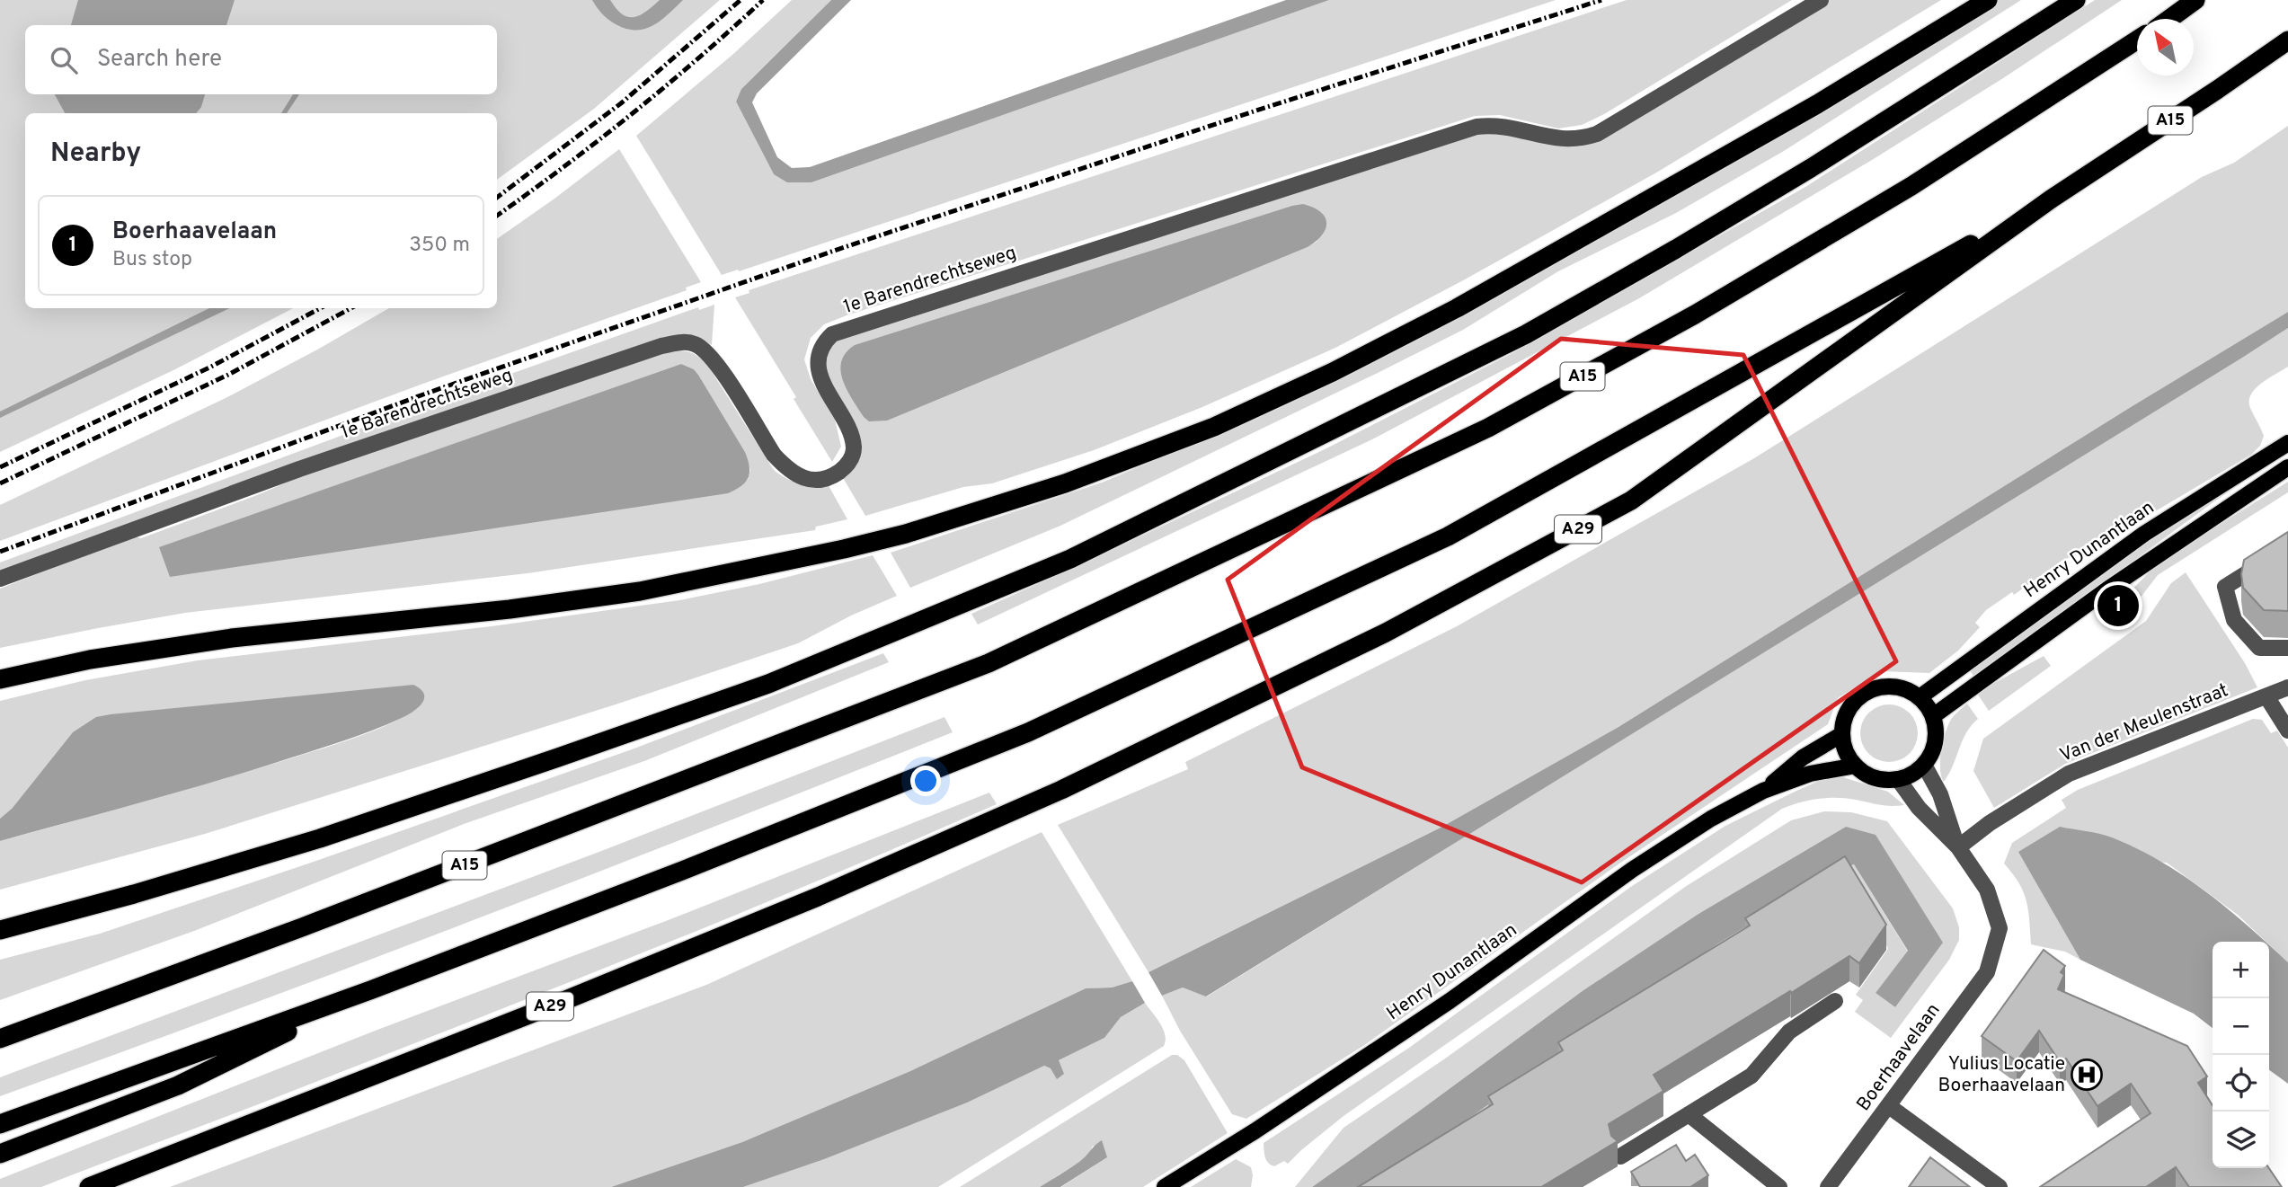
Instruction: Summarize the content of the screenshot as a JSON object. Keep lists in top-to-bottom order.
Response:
{
  "streets": {
    "highway": ["A15", "A29"],
    "main road": ["Henry Dunantlaan"],
    "street": ["1e Barendrechtseweg", "Van der Meulenstraat", "Boerhaavelaan"]
  },
  "crossings": [
    ["A15", "A29"],
    ["Henry Dunantlaan", "Boerhaavelaan"],
    ["Van der Meulenstraat", "Boerhaavelaan"]
  ],
  "places": {
    "hospital": ["Yulius Locatie Boerhaavelaan"]
  },
  "north": "top left",
  "page": {
    "search": "Search here",
    "heading": "Nearby",
    "list": [
      {
        "mark": "1",
        "name": "Boerhaavelaan",
        "note": "Bus stop",
        "value": "350 m"
      }
    ],
    "pins": "1",
    "map_buttons": ["+", "−"]
  }
}
